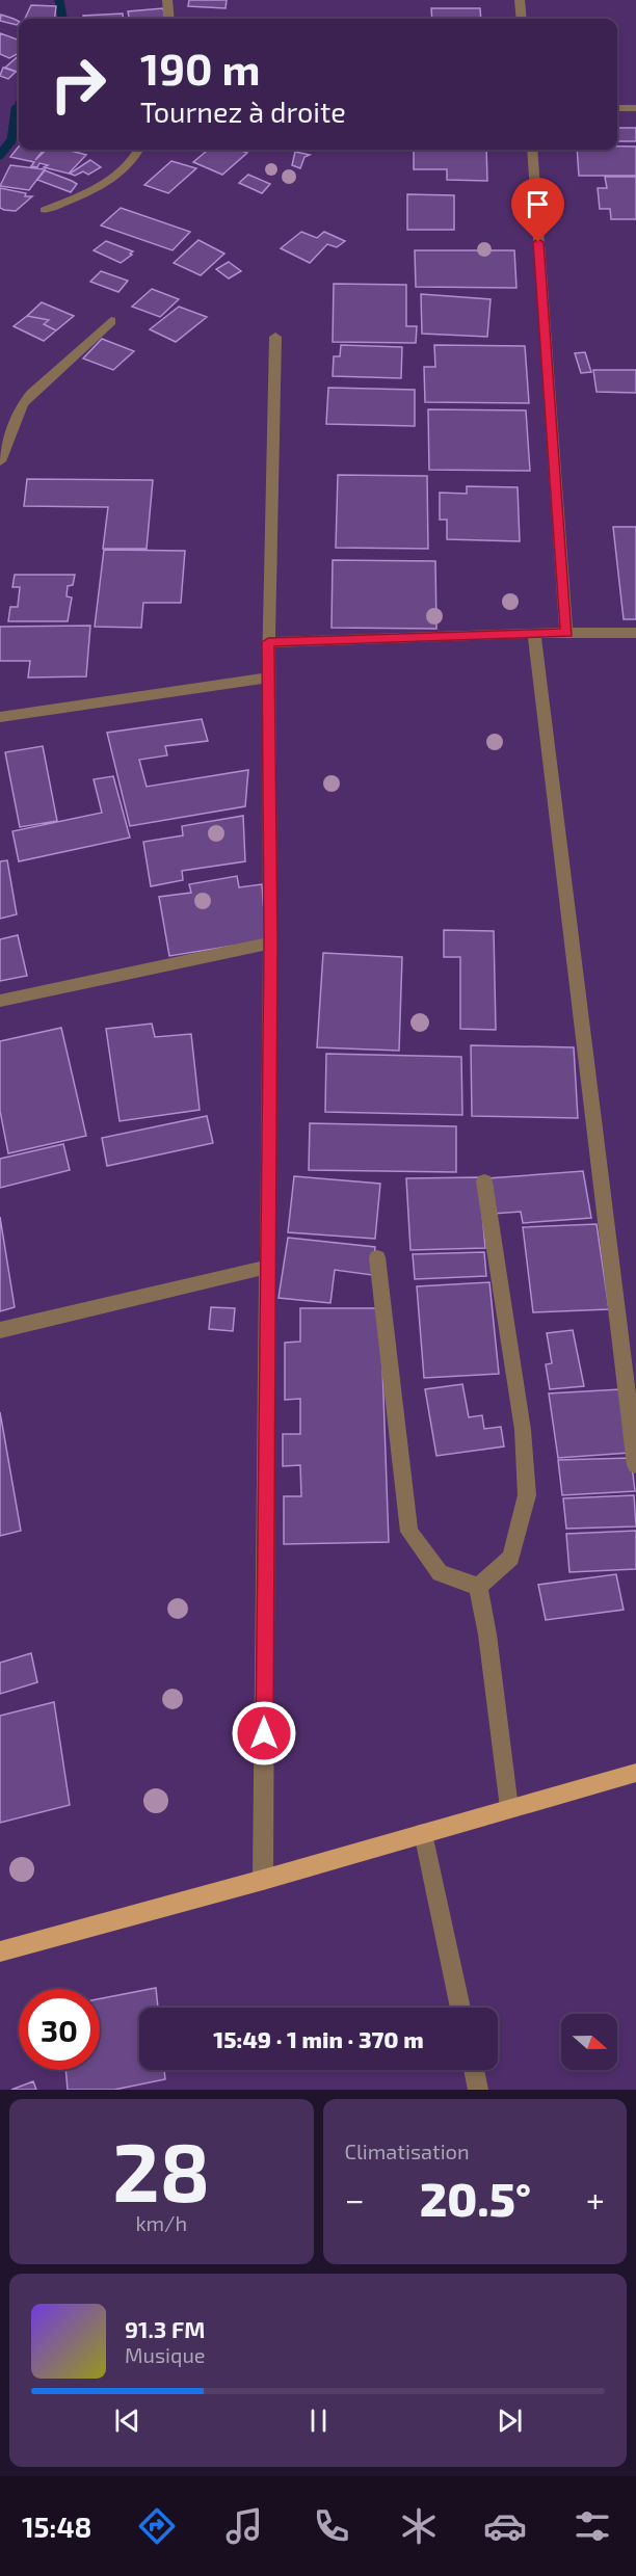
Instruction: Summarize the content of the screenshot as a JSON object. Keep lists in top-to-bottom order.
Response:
{
  "north": "right",
  "page": {
    "turn": ["190 m", "Tournez à droite"],
    "limit": "30",
    "trip": "15:49 · 1 min · 370 m",
    "tile": [
      ["28", "km/h"],
      "Climatisation"
    ],
    "heat": ["−", "20.5°", "+"],
    "song": ["91.3 FM", "Musique"],
    "tabs": "15:48"
  }
}
